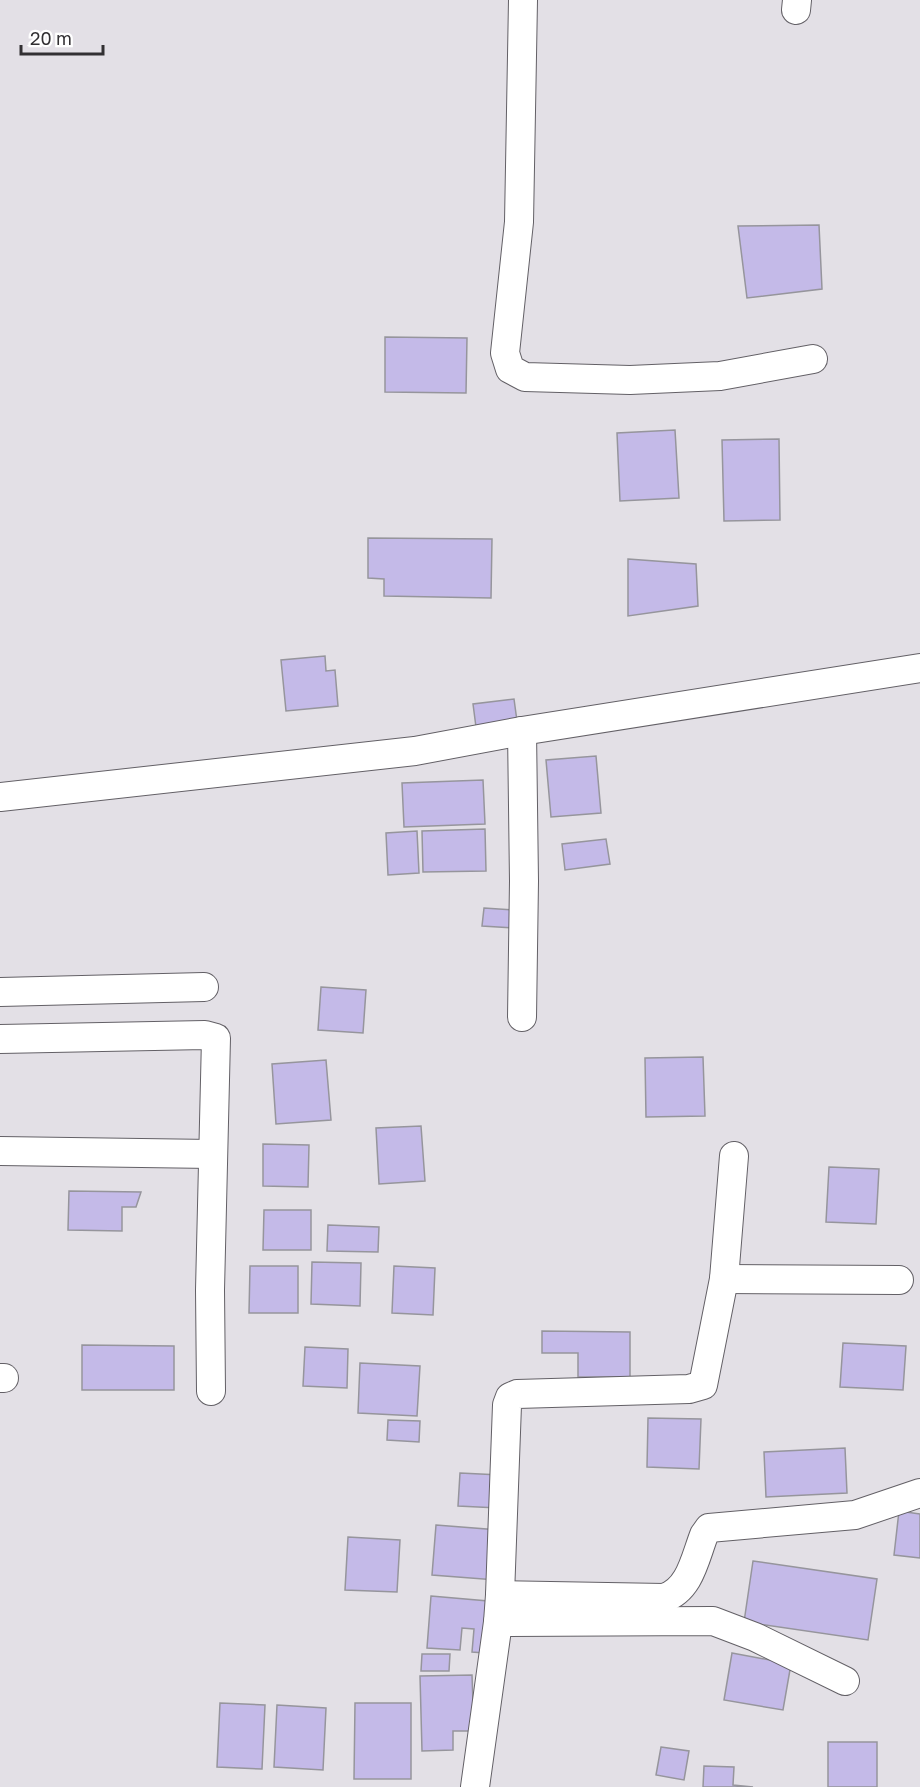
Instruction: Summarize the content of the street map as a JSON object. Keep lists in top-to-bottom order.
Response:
{
  "scale_bar": "20 m"
}
